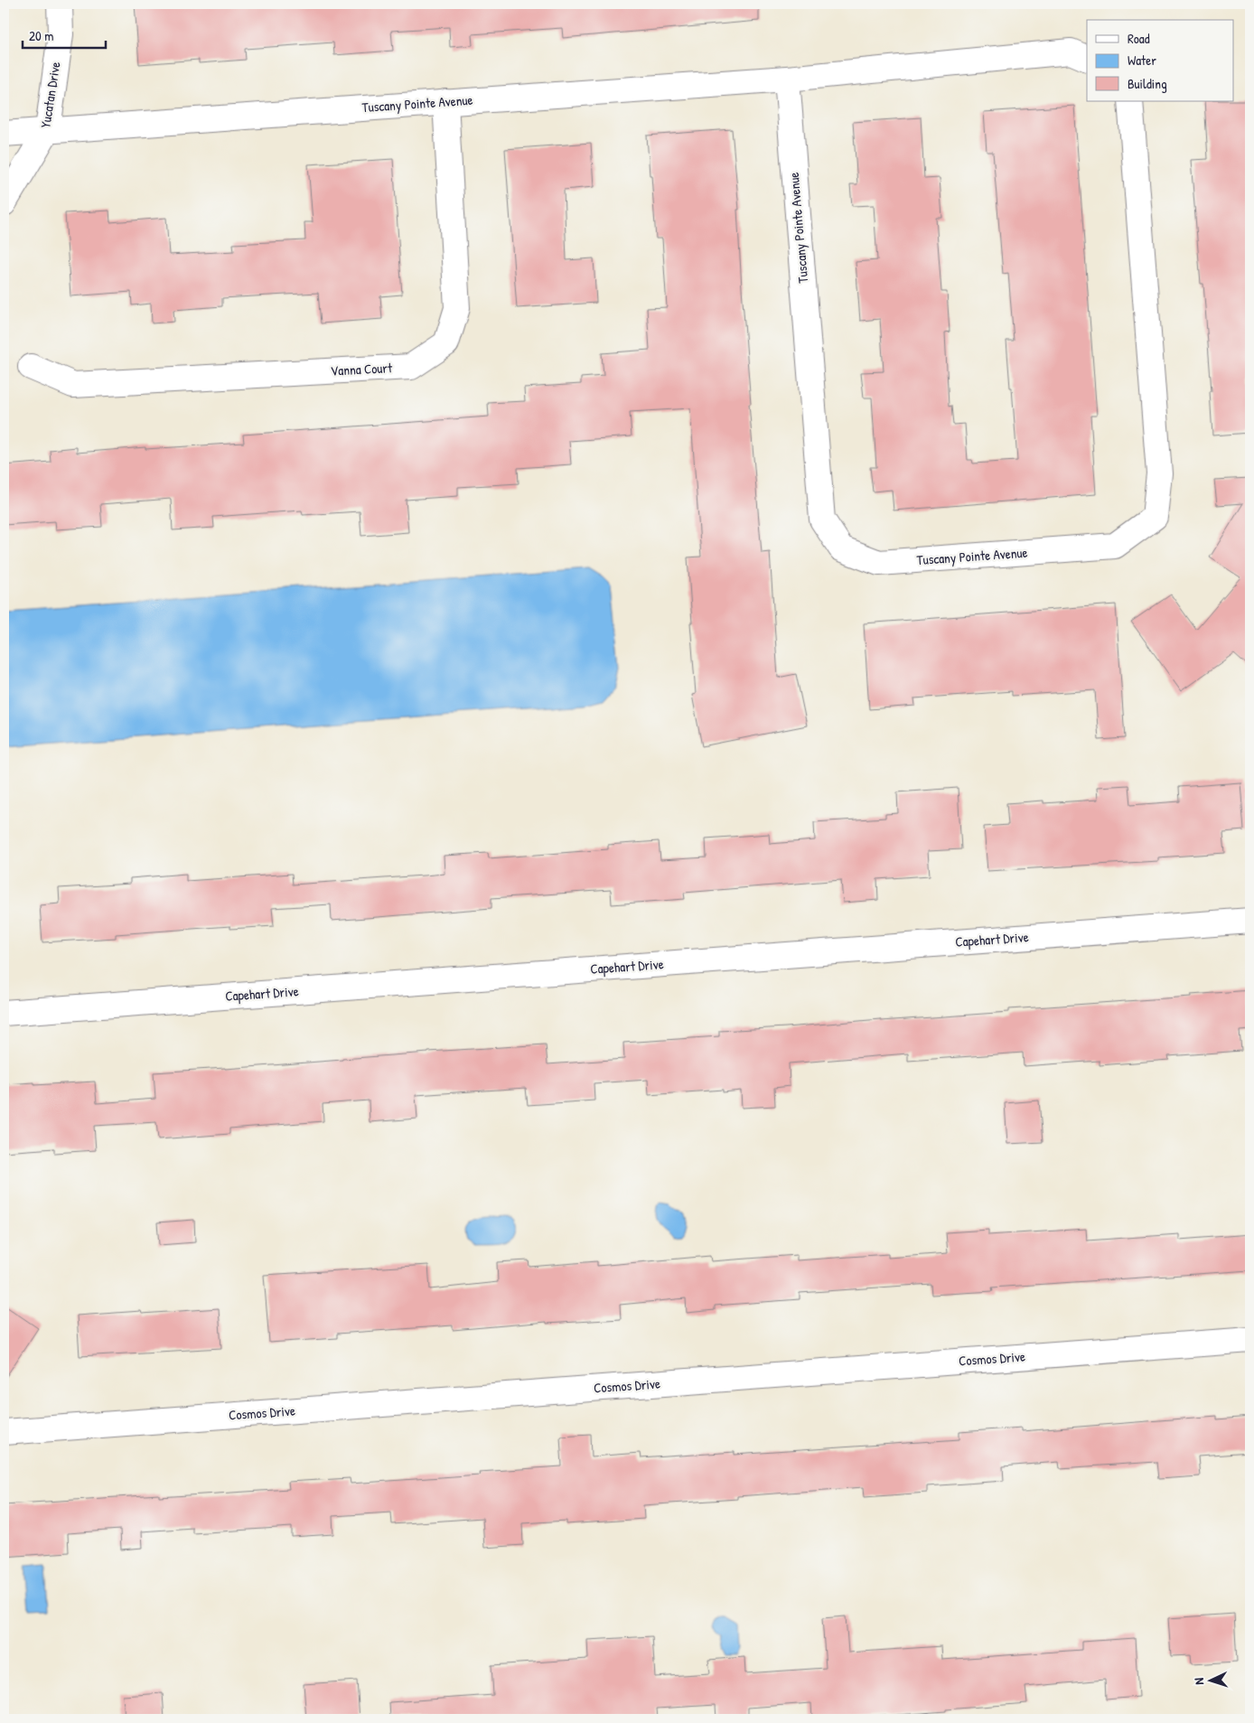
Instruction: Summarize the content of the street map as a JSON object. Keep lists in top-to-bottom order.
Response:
{
  "streets": {
    "street": [
      "Yucatan Drive",
      "Tuscany Pointe Avenue",
      "Vanna Court",
      "Capehart Drive",
      "Cosmos Drive"
    ]
  },
  "crossings": [
    ["Yucatan Drive", "Tuscany Pointe Avenue"],
    ["Tuscany Pointe Avenue", "Vanna Court"]
  ],
  "legend": ["Road", "Water", "Building"],
  "scale_bar": "20 m",
  "north": "left"
}
